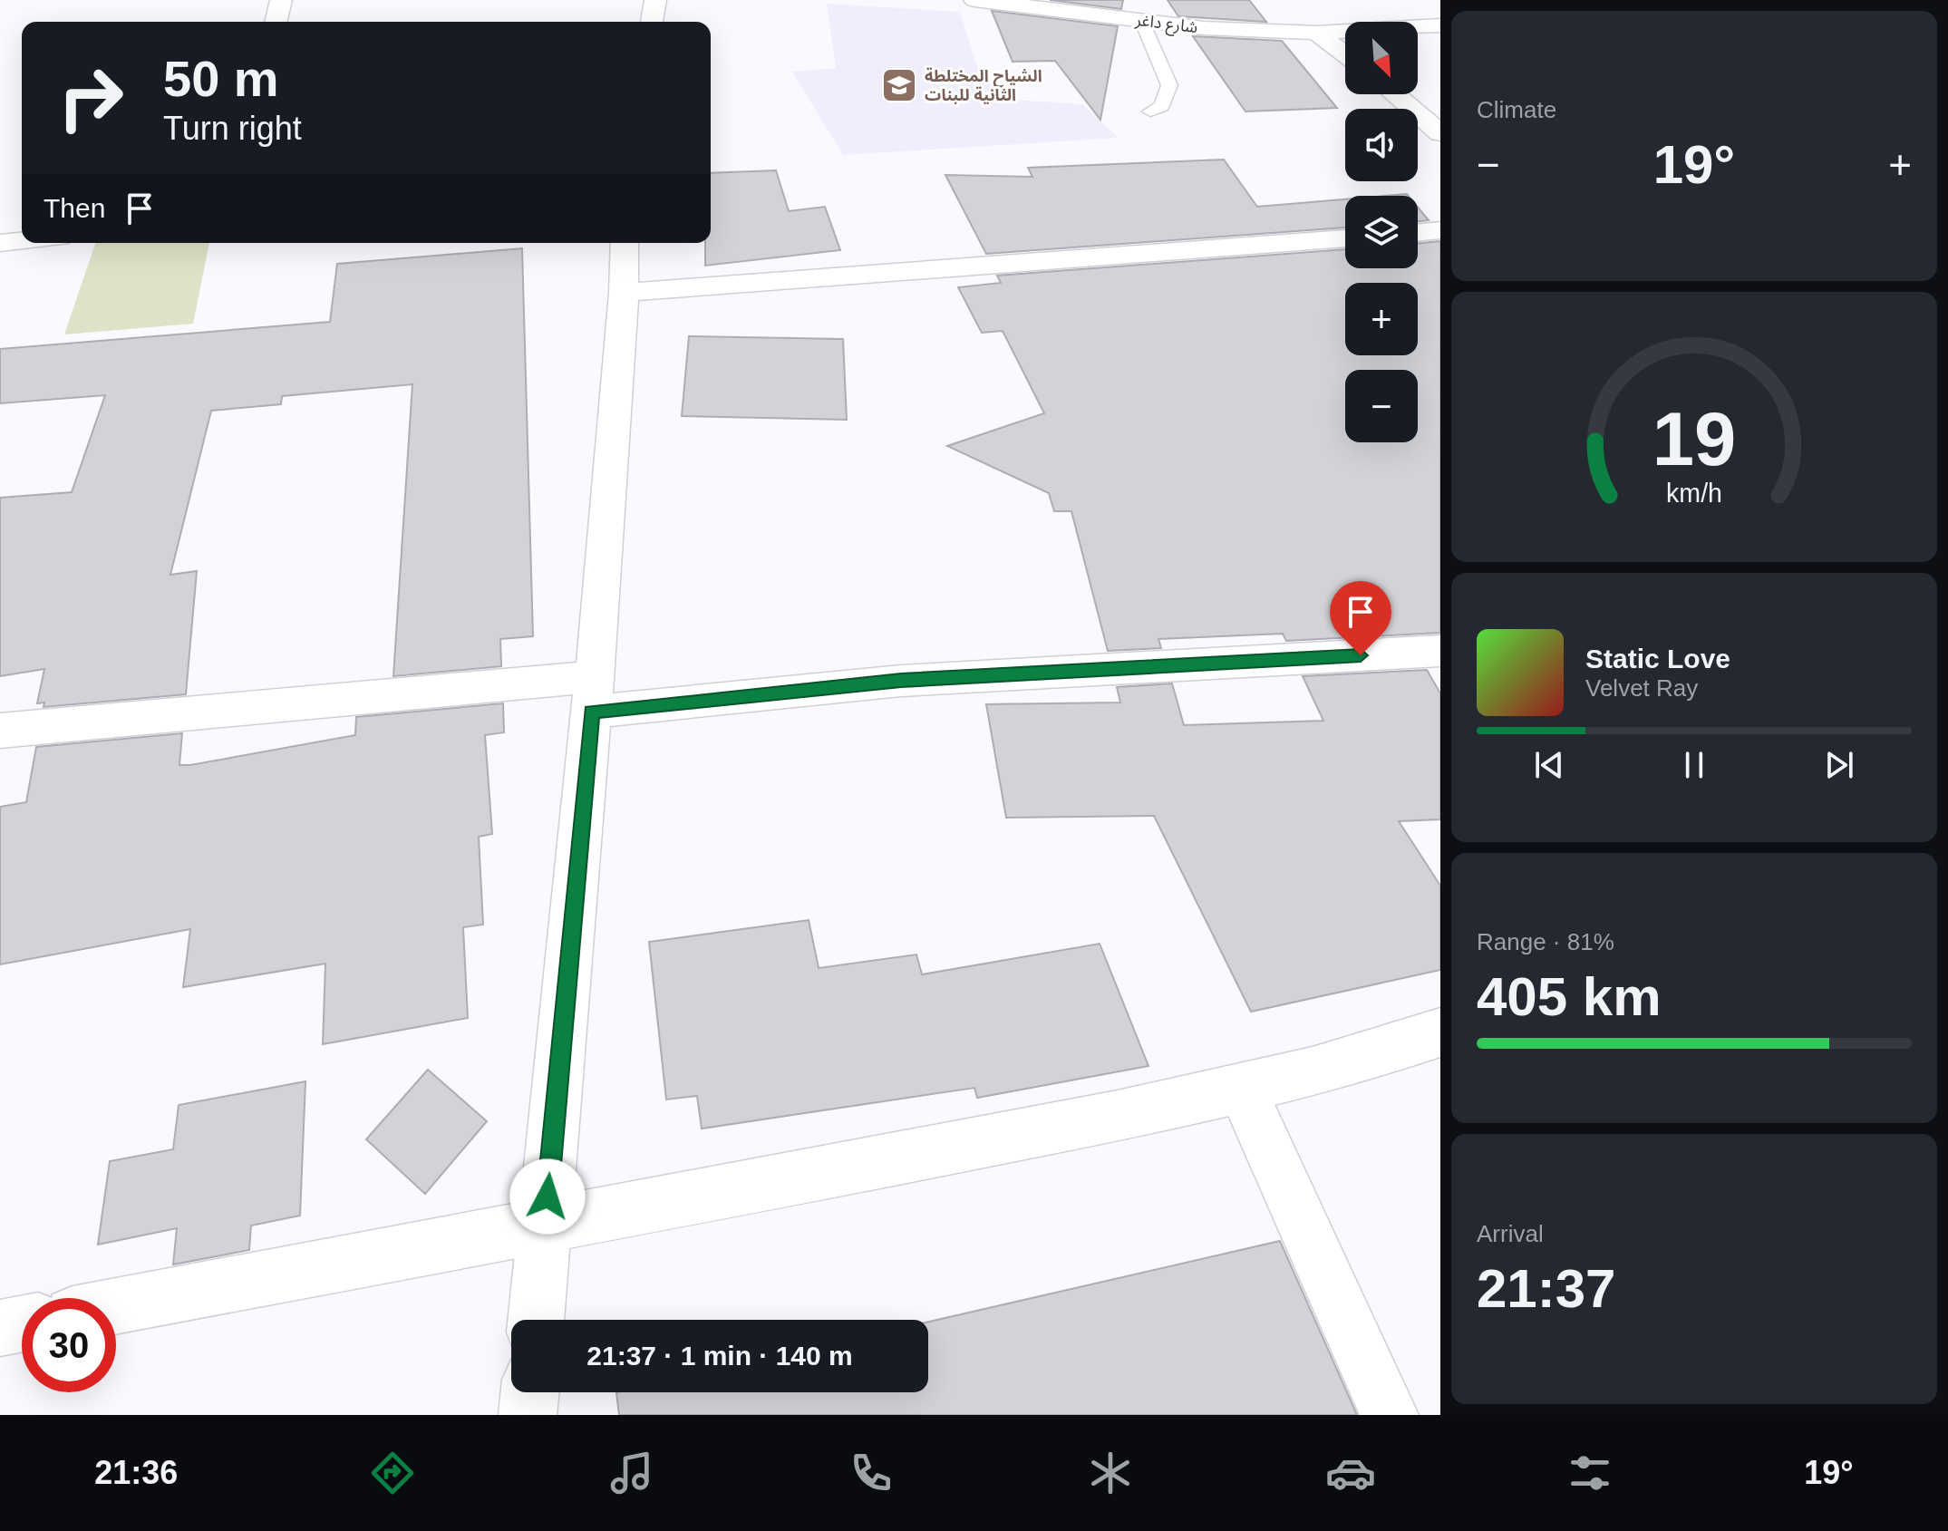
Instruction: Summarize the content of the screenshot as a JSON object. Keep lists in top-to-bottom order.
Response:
{
  "streets": {
    "street": ["شارع داغر"]
  },
  "places": {
    "school or university": ["الشياح المختلطة الثانية للبنات"]
  },
  "north": "bottom right",
  "page": {
    "tile": [
      "Climate",
      ["Range · 81%", "405 km"],
      ["Arrival", "21:37"]
    ],
    "map_buttons": ["+", "−"],
    "turn": ["50 m", "Turn right"],
    "heat": ["−", "19°", "+"],
    "then": "Then",
    "song": ["Static Love", "Velvet Ray"],
    "limit": "30",
    "trip": "21:37 · 1 min · 140 m",
    "tabs": ["21:36", "19°"],
    "gauge": ["19", "km/h"]
  }
}
